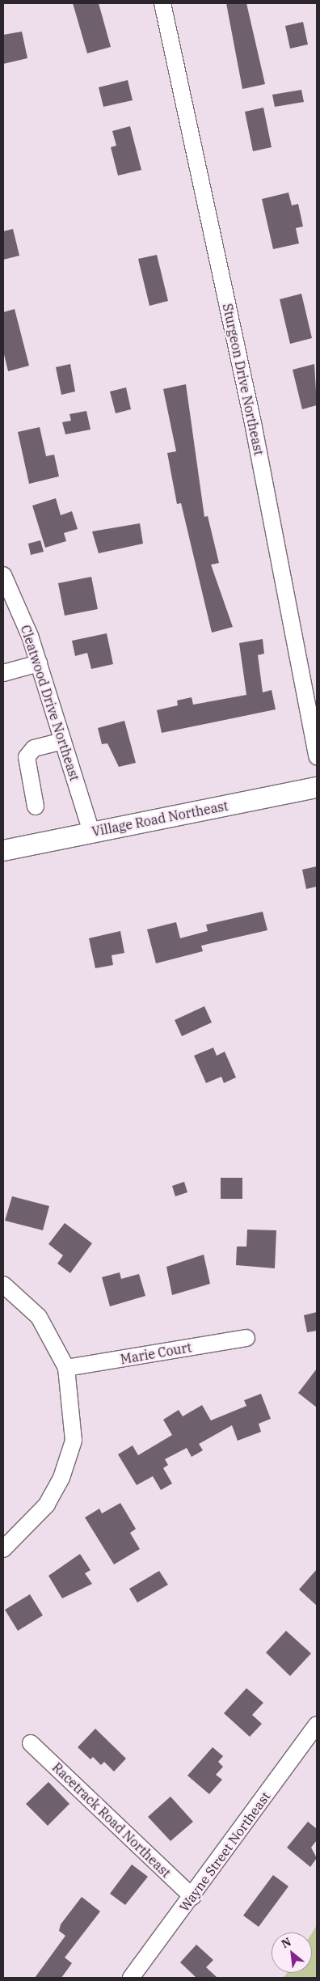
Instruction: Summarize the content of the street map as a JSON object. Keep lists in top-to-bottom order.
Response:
{
  "streets": {
    "main road": ["Village Road Northeast"],
    "street": [
      "Sturgeon Drive Northeast",
      "Cleatwood Drive Northeast",
      "Marie Court",
      "Racetrack Road Northeast",
      "Wayne Street Northeast"
    ]
  },
  "crossings": [
    ["Cleatwood Drive Northeast", "Village Road Northeast"],
    ["Racetrack Road Northeast", "Wayne Street Northeast"]
  ],
  "north": "top left"
}
